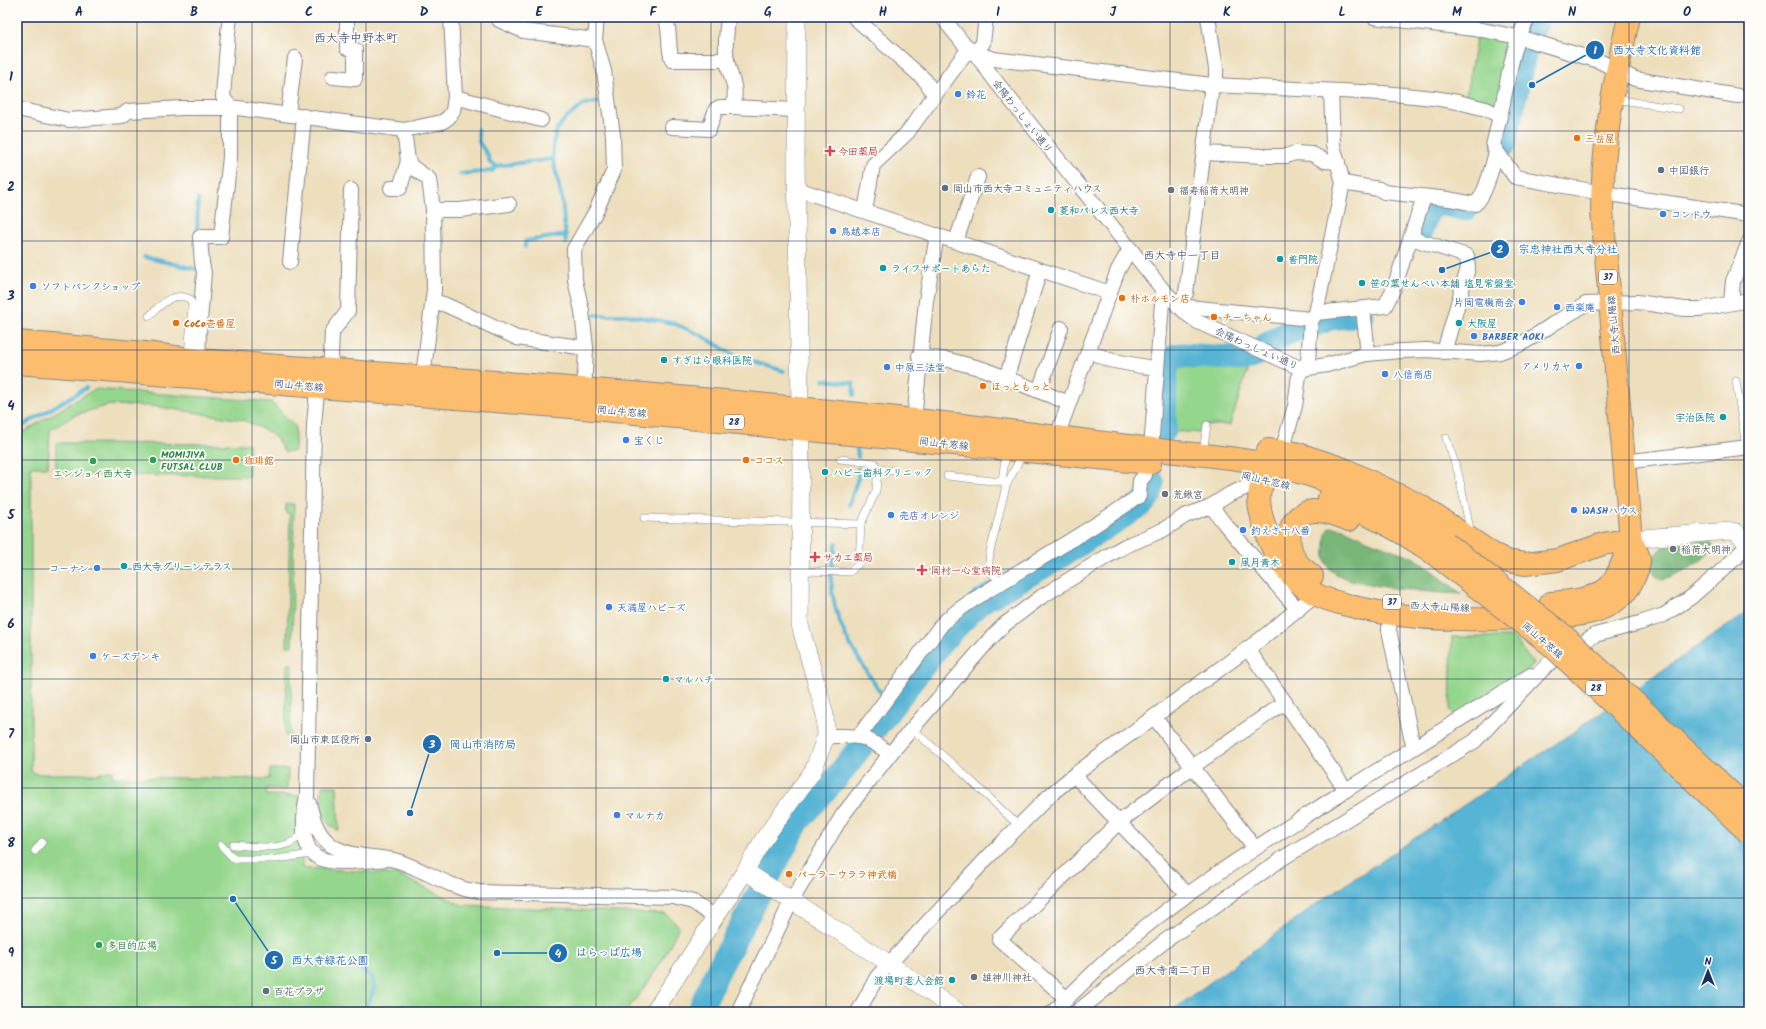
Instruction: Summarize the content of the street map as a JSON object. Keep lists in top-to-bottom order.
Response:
{
  "streets": {
    "main road": [
      "37",
      "西大寺山陽線",
      "岡山牛窓線",
      "28"
    ],
    "street": ["会陽わっしょい通り"]
  },
  "crossings": [
    ["会陽わっしょい通り", "西大寺山陽線"],
    ["西大寺山陽線", "岡山牛窓線"]
  ],
  "districts": ["西大寺中野本町", "西大寺中一丁目", "西大寺南二丁目"],
  "places": {
    "other": [
      "西大寺文化資料館",
      "鈴花",
      "三岳屋",
      "中国銀行",
      "岡山市西大寺コミュニティハウス",
      "福寿稲荷大明神",
      "菱和パレス西大寺",
      "コンドウ",
      "鳥越本店",
      "普門院",
      "ライフサポートあらた",
      "宗忠神社西大寺分社",
      "笹の葉せんべい本舗 塩見常盤堂",
      "ソフトバンクショップ",
      "朴ホルモン店",
      "片岡電機商会",
      "西楽庵",
      "チーちゃん",
      "CoCo壱番屋",
      "大阪屋",
      "BARBER AOKI",
      "すぎはら眼科医院",
      "アメリカヤ",
      "中原三法堂",
      "八信商店",
      "ほっともっと",
      "宇治医院",
      "宝くじ",
      "MOMIJIYA FUTSAL CLUB",
      "珈琲館",
      "ココス",
      "エンジョイ西大寺",
      "ハピー歯科クリニック",
      "荒鍬宮",
      "WASHハウス",
      "売店オレンジ",
      "釣えさ十八番",
      "稲荷大明神",
      "風月青木",
      "西大寺グリーンテラス",
      "コーナン",
      "天満屋ハピーズ",
      "ケーズデンキ",
      "マルハチ",
      "岡山市東区役所",
      "岡山市消防局",
      "マルナカ",
      "パーラーウララ神武橋",
      "西大寺緑花公園",
      "多目的広場",
      "はらっぱ広場",
      "雄神川神社",
      "渡場町老人会館",
      "百花プラザ"
    ],
    "health": ["今田薬局", "サカエ薬局", "岡村一心堂病院"]
  },
  "north": "top",
  "grid": {
    "columns": [
      "A",
      "B",
      "C",
      "D",
      "E",
      "F",
      "G",
      "H",
      "I",
      "J",
      "K",
      "L",
      "M",
      "N",
      "O"
    ],
    "rows": [
      "1",
      "2",
      "3",
      "4",
      "5",
      "6",
      "7",
      "8",
      "9"
    ]
  }
}
